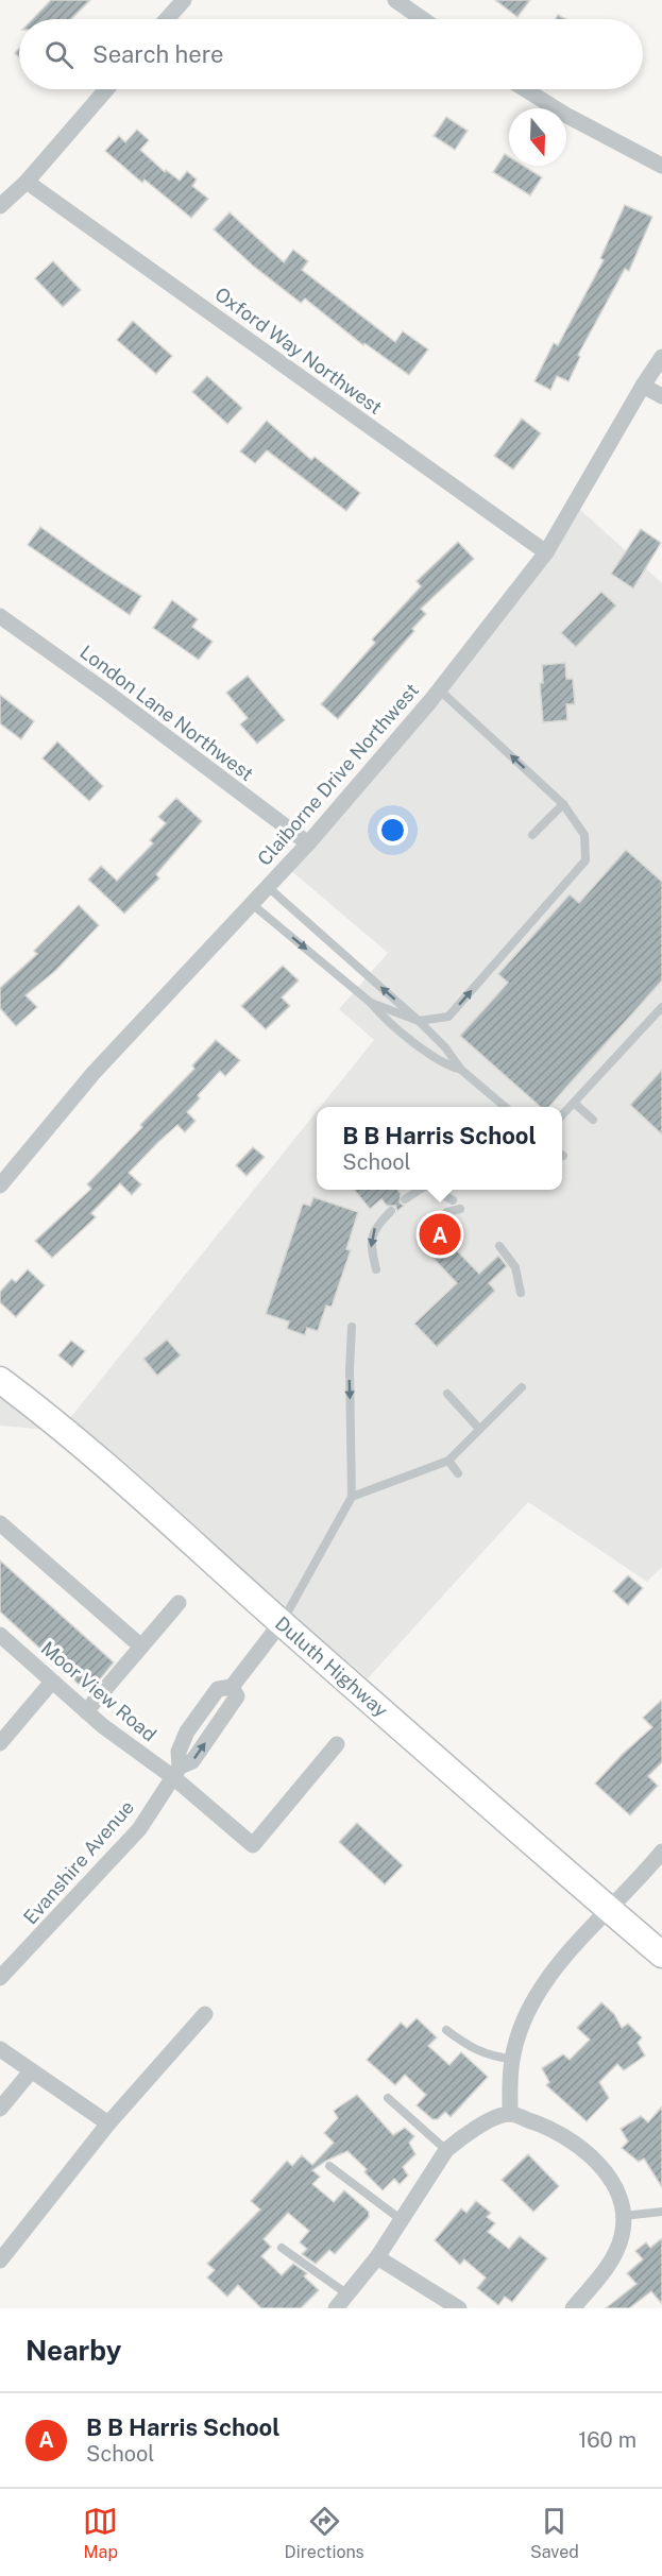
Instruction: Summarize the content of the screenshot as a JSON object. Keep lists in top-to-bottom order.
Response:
{
  "streets": {
    "main road": ["Duluth Highway"],
    "street": [
      "Oxford Way Northwest",
      "London Lane Northwest",
      "Claiborne Drive Northwest",
      "Moor View Road",
      "Evanshire Avenue"
    ]
  },
  "crossings": [
    ["Oxford Way Northwest", "Claiborne Drive Northwest"],
    ["London Lane Northwest", "Claiborne Drive Northwest"],
    ["Duluth Highway", "Evanshire Avenue"],
    ["Moor View Road", "Evanshire Avenue"]
  ],
  "north": "bottom",
  "page": {
    "search": "Search here",
    "popup": ["B B Harris School", "School"],
    "pins": "A",
    "heading": "Nearby",
    "list": [
      {
        "mark": "A",
        "name": "B B Harris School",
        "note": "School",
        "value": "160 m"
      }
    ],
    "nav": ["Map", "Directions", "Saved"]
  }
}
